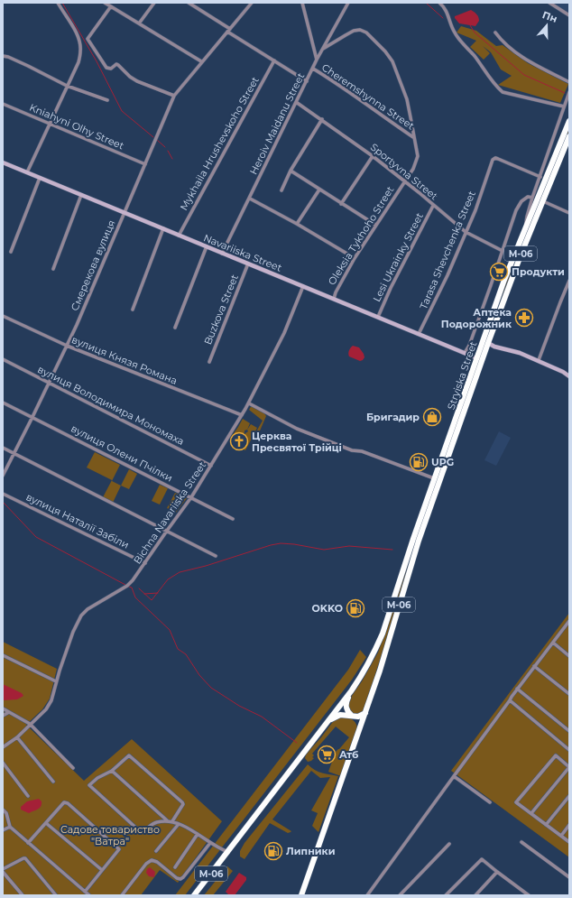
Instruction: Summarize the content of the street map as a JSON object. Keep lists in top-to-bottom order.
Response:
{
  "streets": {
    "highway": ["М-06", "Stryiska Street"],
    "street": [
      "Cheremshynna Street",
      "Heroiv Maidanu Street",
      "Kniahyni Olhy Street",
      "Mykhaila Hrushevskoho Street",
      "Sportyvna Street",
      "Oleksia Tykhoho Street",
      "Tarasa Shevchenka Street",
      "Navariiska Street",
      "Lesi Ukrainky Street",
      "Смерекова вулиця",
      "Buzkova Street",
      "вулиця Князя Романа",
      "вулиця Володимира Мономаха",
      "вулиця Олени Пчілки",
      "Bichna Navariiska Street",
      "вулиця Наталії Забіли"
    ]
  },
  "crossings": [
    ["Cheremshynna Street", "Heroiv Maidanu Street"],
    ["Cheremshynna Street", "Oleksia Tykhoho Street"],
    ["Heroiv Maidanu Street", "Sportyvna Street"],
    ["Heroiv Maidanu Street", "Oleksia Tykhoho Street"],
    ["Heroiv Maidanu Street", "Navariiska Street"],
    ["Kniahyni Olhy Street", "Смерекова вулиця"],
    ["Mykhaila Hrushevskoho Street", "Navariiska Street"],
    ["Sportyvna Street", "Oleksia Tykhoho Street"],
    ["Sportyvna Street", "Tarasa Shevchenka Street"],
    ["Sportyvna Street", "Lesi Ukrainky Street"],
    ["Oleksia Tykhoho Street", "Navariiska Street"],
    ["Tarasa Shevchenka Street", "Navariiska Street"],
    ["Navariiska Street", "Lesi Ukrainky Street"],
    ["Navariiska Street", "Смерекова вулиця"],
    ["Navariiska Street", "Buzkova Street"],
    ["Navariiska Street", "Stryiska Street"],
    ["Navariiska Street", "Bichna Navariiska Street"],
    ["М-06", "Stryiska Street"],
    ["Смерекова вулиця", "вулиця Князя Романа"],
    ["Смерекова вулиця", "вулиця Володимира Мономаха"],
    ["Смерекова вулиця", "вулиця Олени Пчілки"],
    ["вулиця Князя Романа", "Bichna Navariiska Street"],
    ["вулиця Володимира Мономаха", "Bichna Navariiska Street"],
    ["вулиця Олени Пчілки", "Bichna Navariiska Street"],
    ["Bichna Navariiska Street", "вулиця Наталії Забіли"]
  ],
  "parks": ["Садове товариство \"Ватра\""],
  "places": {
    "supermarket": ["Продукти", "Атб"],
    "pharmacy": ["Аптека Подорожник"],
    "shop": ["Бригадир"],
    "church": ["Церква Пресвятої Трійці"],
    "fuel station": ["UPG", "OKKO", "Липники"]
  },
  "north": "top"
}
